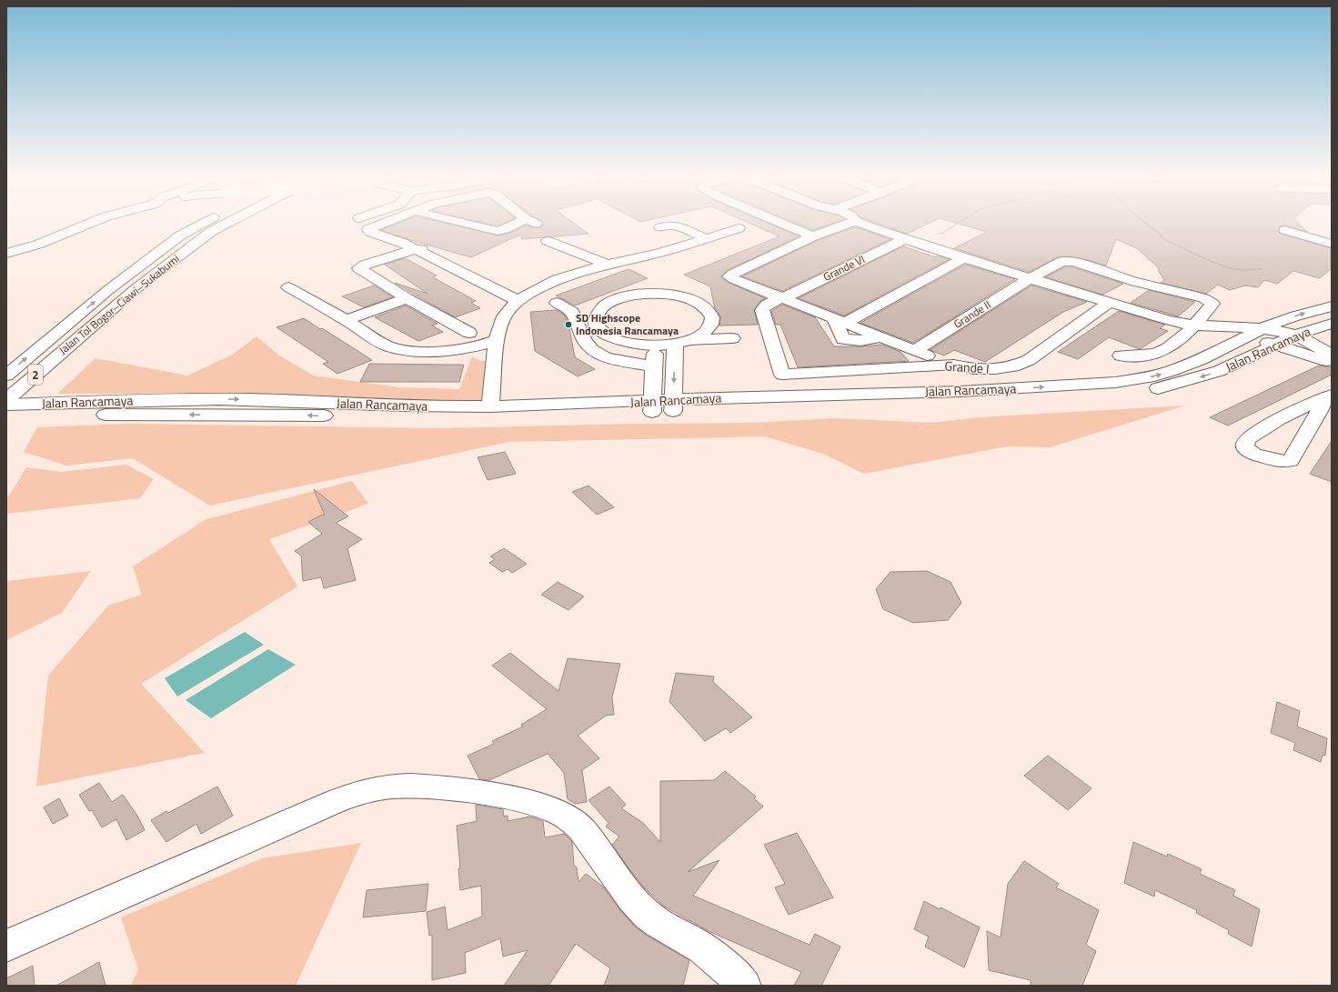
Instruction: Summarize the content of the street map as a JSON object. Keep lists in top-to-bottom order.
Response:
{
  "streets": {
    "main road": [
      "Grande VI",
      "Jalan Tol Bogor–Ciawi–Sukabumi",
      "Grande II",
      "Jalan Rancamaya",
      "Grande I",
      "2"
    ]
  },
  "crossings": [
    ["Grande VI", "Grande I"]
  ],
  "places": ["SD Highscope Indonesia Rancamaya"]
}
